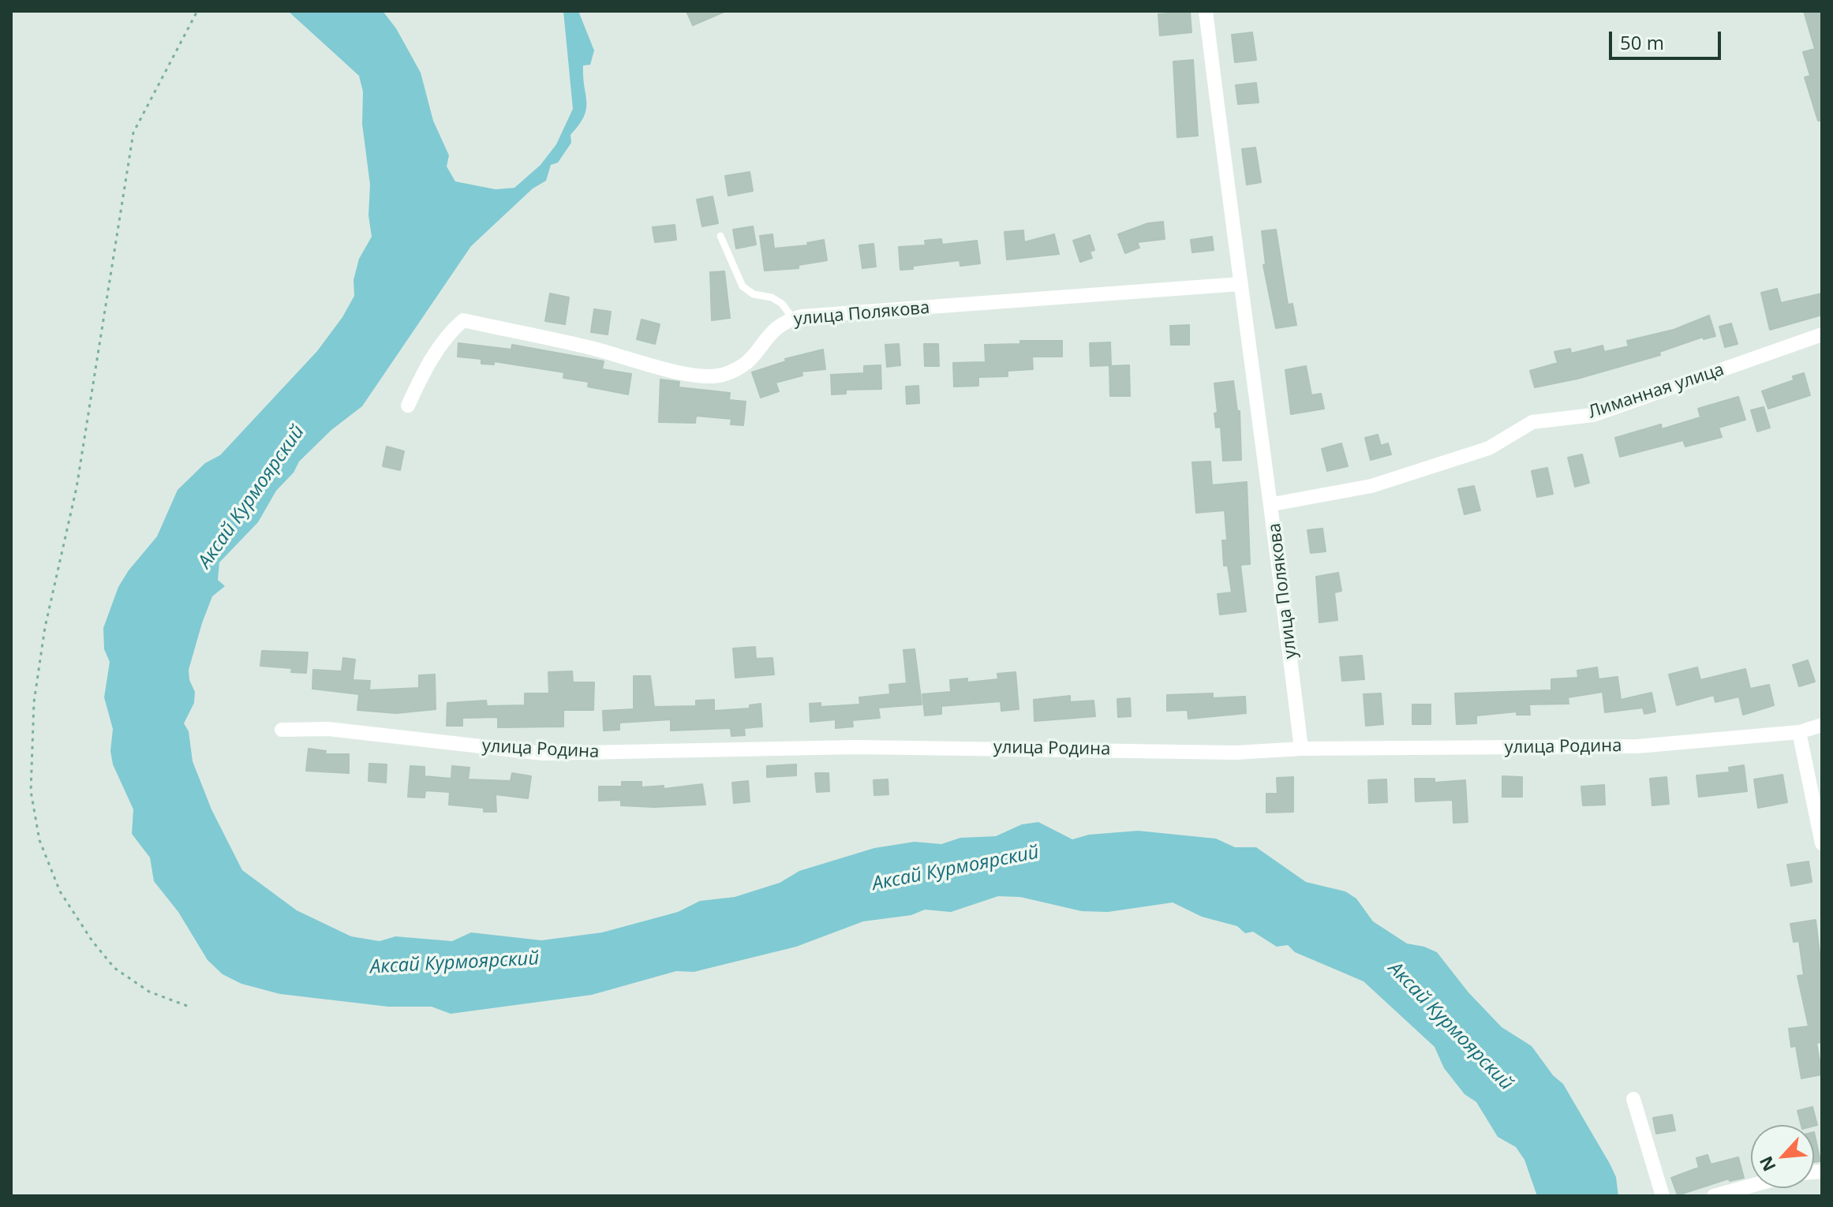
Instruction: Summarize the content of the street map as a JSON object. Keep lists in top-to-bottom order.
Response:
{
  "streets": {
    "street": ["улица Полякова", "Лиманная улица", "улица Родина"]
  },
  "crossings": [
    ["улица Полякова", "Лиманная улица"],
    ["улица Полякова", "улица Родина"]
  ],
  "water": ["Аксай Курмоярский"],
  "scale_bar": "50 m",
  "north": "bottom left"
}
